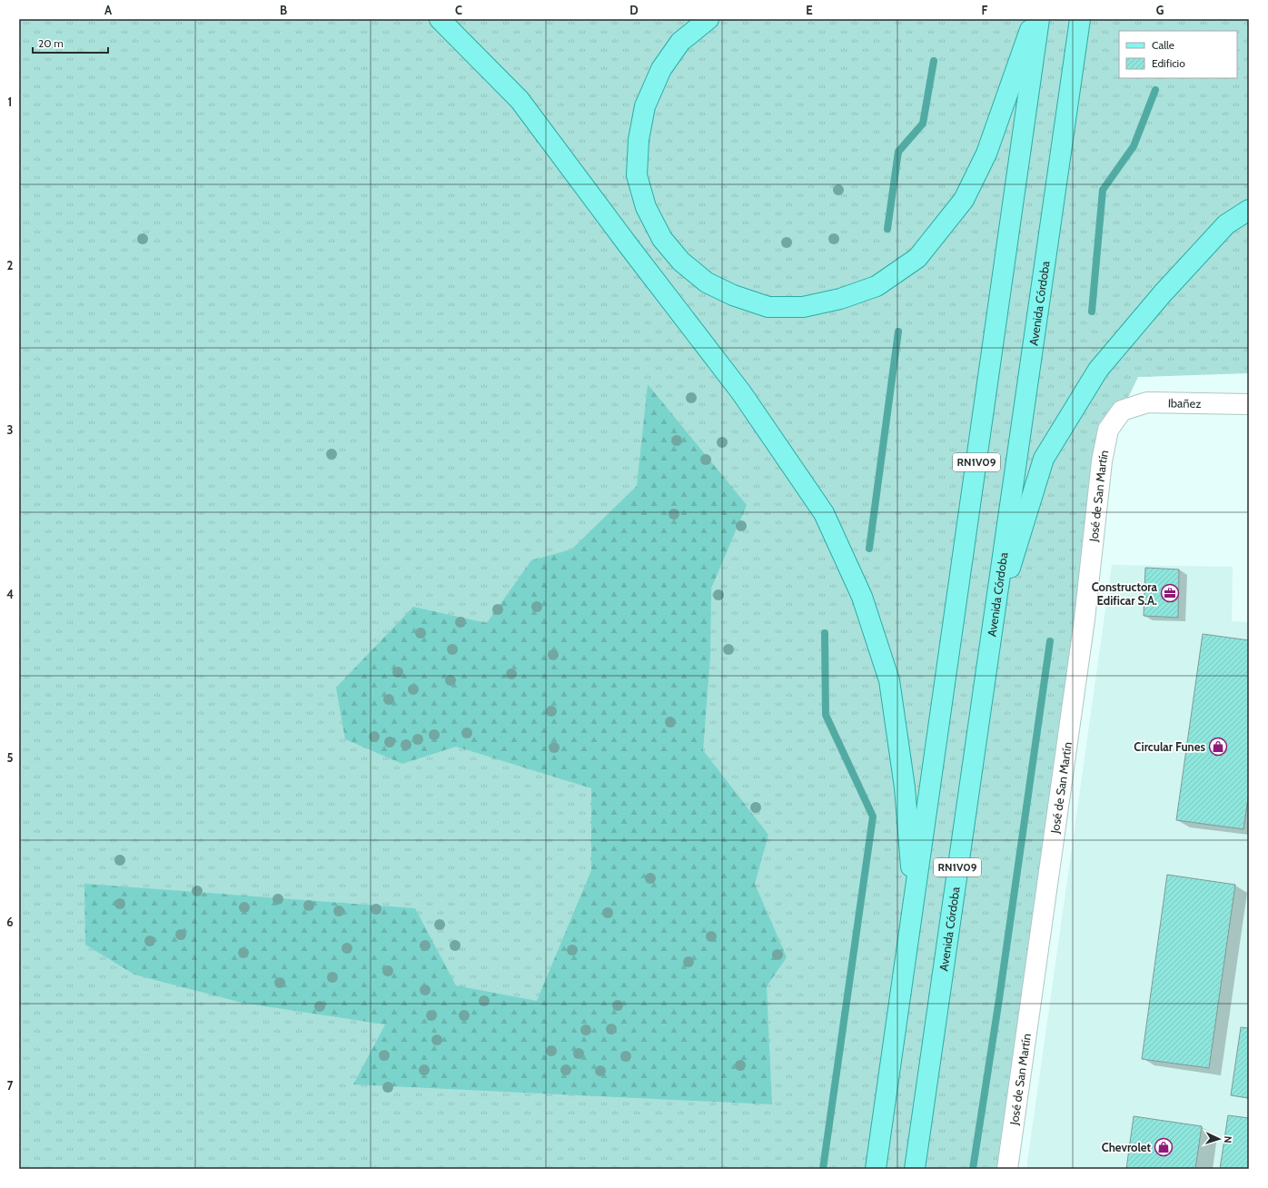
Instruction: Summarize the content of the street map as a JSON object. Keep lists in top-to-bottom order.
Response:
{
  "streets": {
    "main road": ["Avenida Córdoba", "RN1V09"],
    "street": ["Ibañez", "José de San Martín"]
  },
  "crossings": [
    ["Ibañez", "José de San Martín"]
  ],
  "places": {
    "office": ["Constructora Edificar S.A."],
    "shop": ["Circular Funes", "Chevrolet"]
  },
  "legend": ["Calle", "Edificio"],
  "scale_bar": "20 m",
  "north": "right",
  "grid": {
    "columns": [
      "A",
      "B",
      "C",
      "D",
      "E",
      "F",
      "G"
    ],
    "rows": [
      "1",
      "2",
      "3",
      "4",
      "5",
      "6",
      "7"
    ]
  }
}
